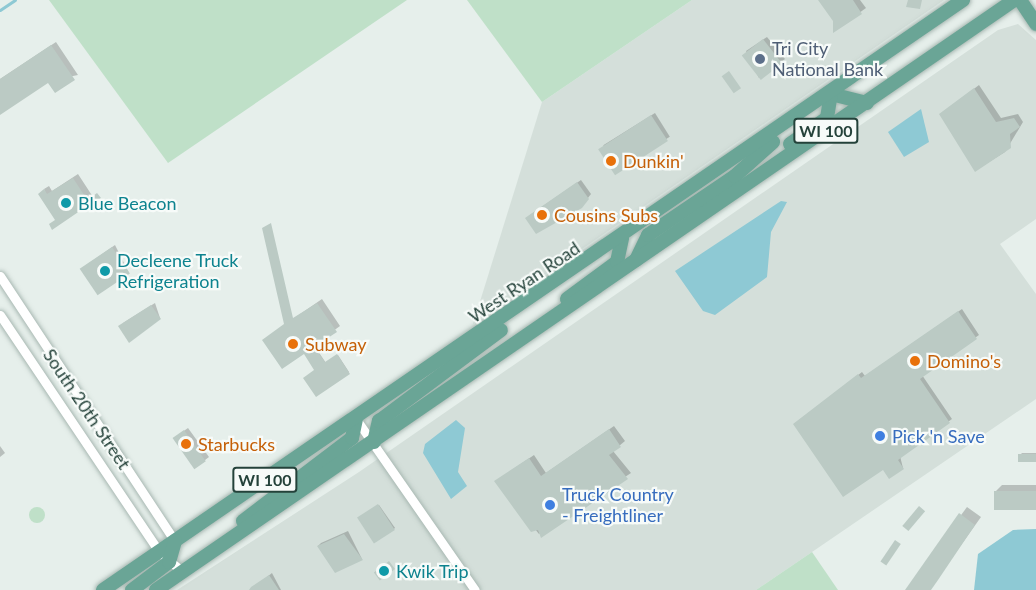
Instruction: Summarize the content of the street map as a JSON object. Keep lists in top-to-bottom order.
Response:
{
  "streets": {
    "main road": ["WI 100", "West Ryan Road"],
    "street": ["South 20th Street"]
  },
  "crossings": [
    ["WI 100", "South 20th Street"],
    ["West Ryan Road", "South 20th Street"]
  ],
  "places": [
    "Tri City National Bank",
    "Dunkin'",
    "Blue Beacon",
    "Cousins Subs",
    "Decleene Truck Refrigeration",
    "Subway",
    "Domino's",
    "Pick 'n Save",
    "Starbucks",
    "Truck Country - Freightliner",
    "Kwik Trip"
  ]
}
